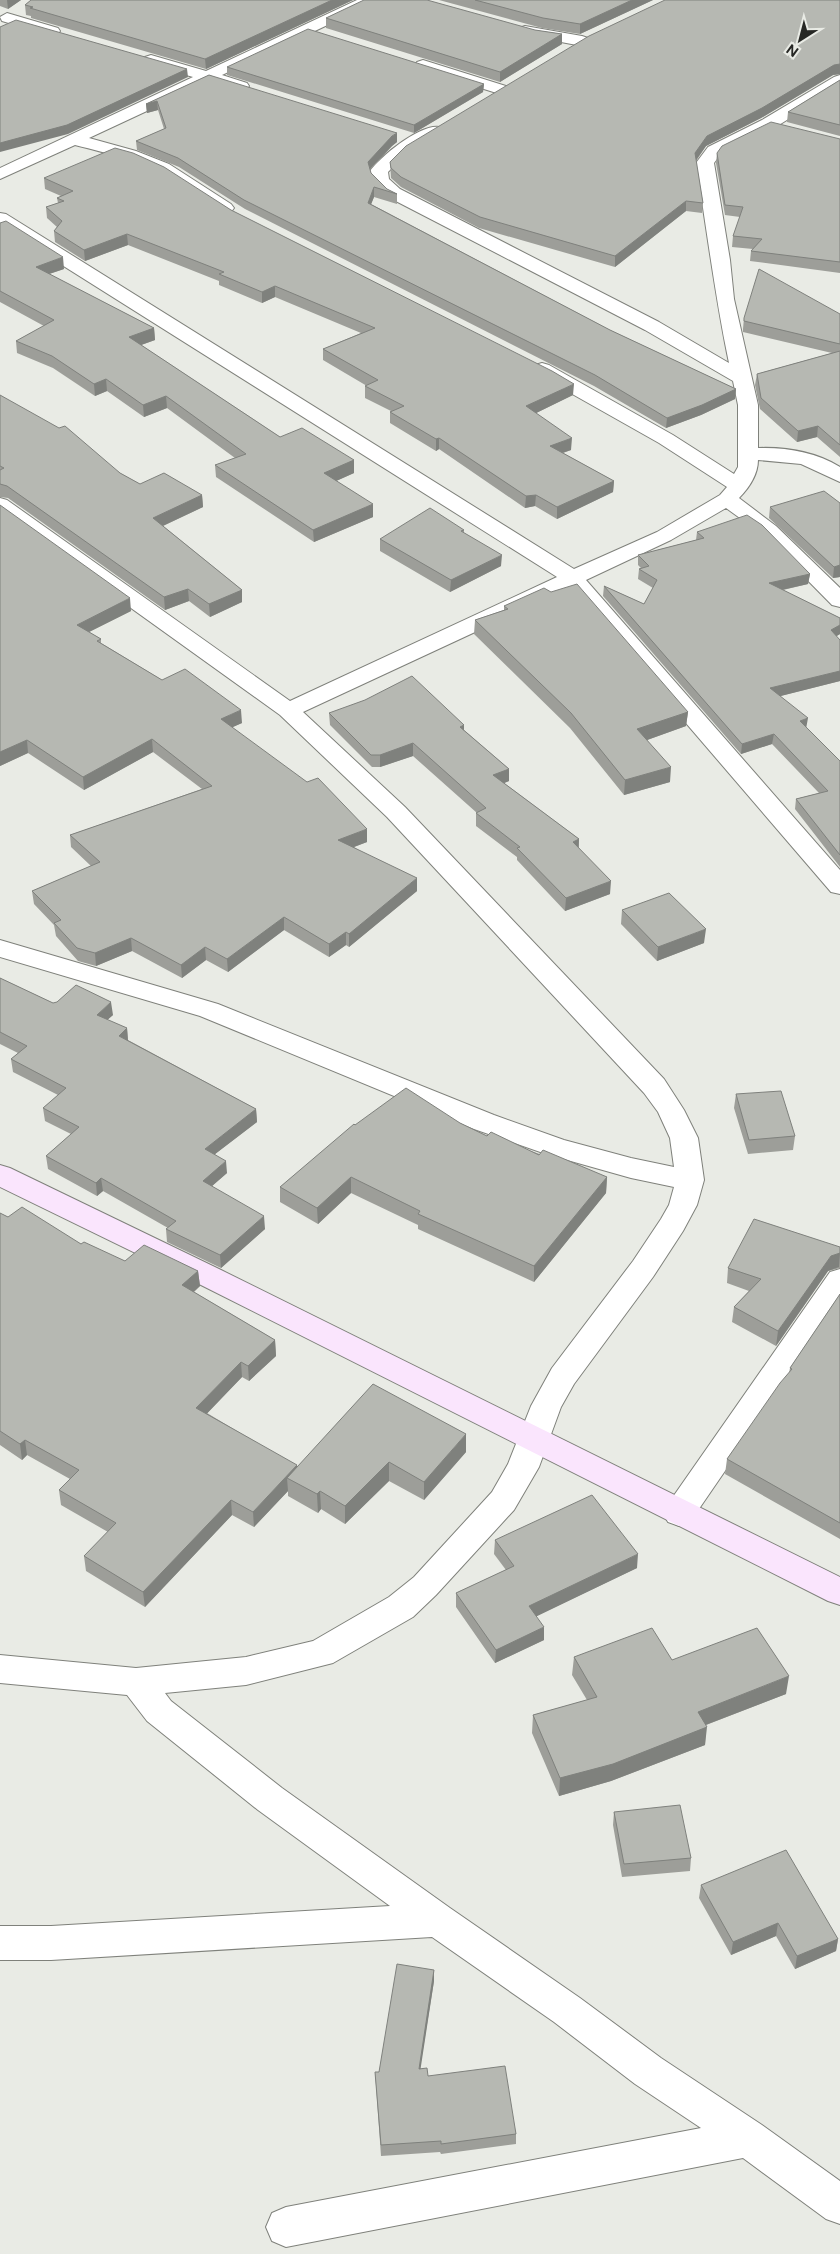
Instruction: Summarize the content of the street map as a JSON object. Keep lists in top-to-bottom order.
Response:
{
  "north": "bottom left"
}
